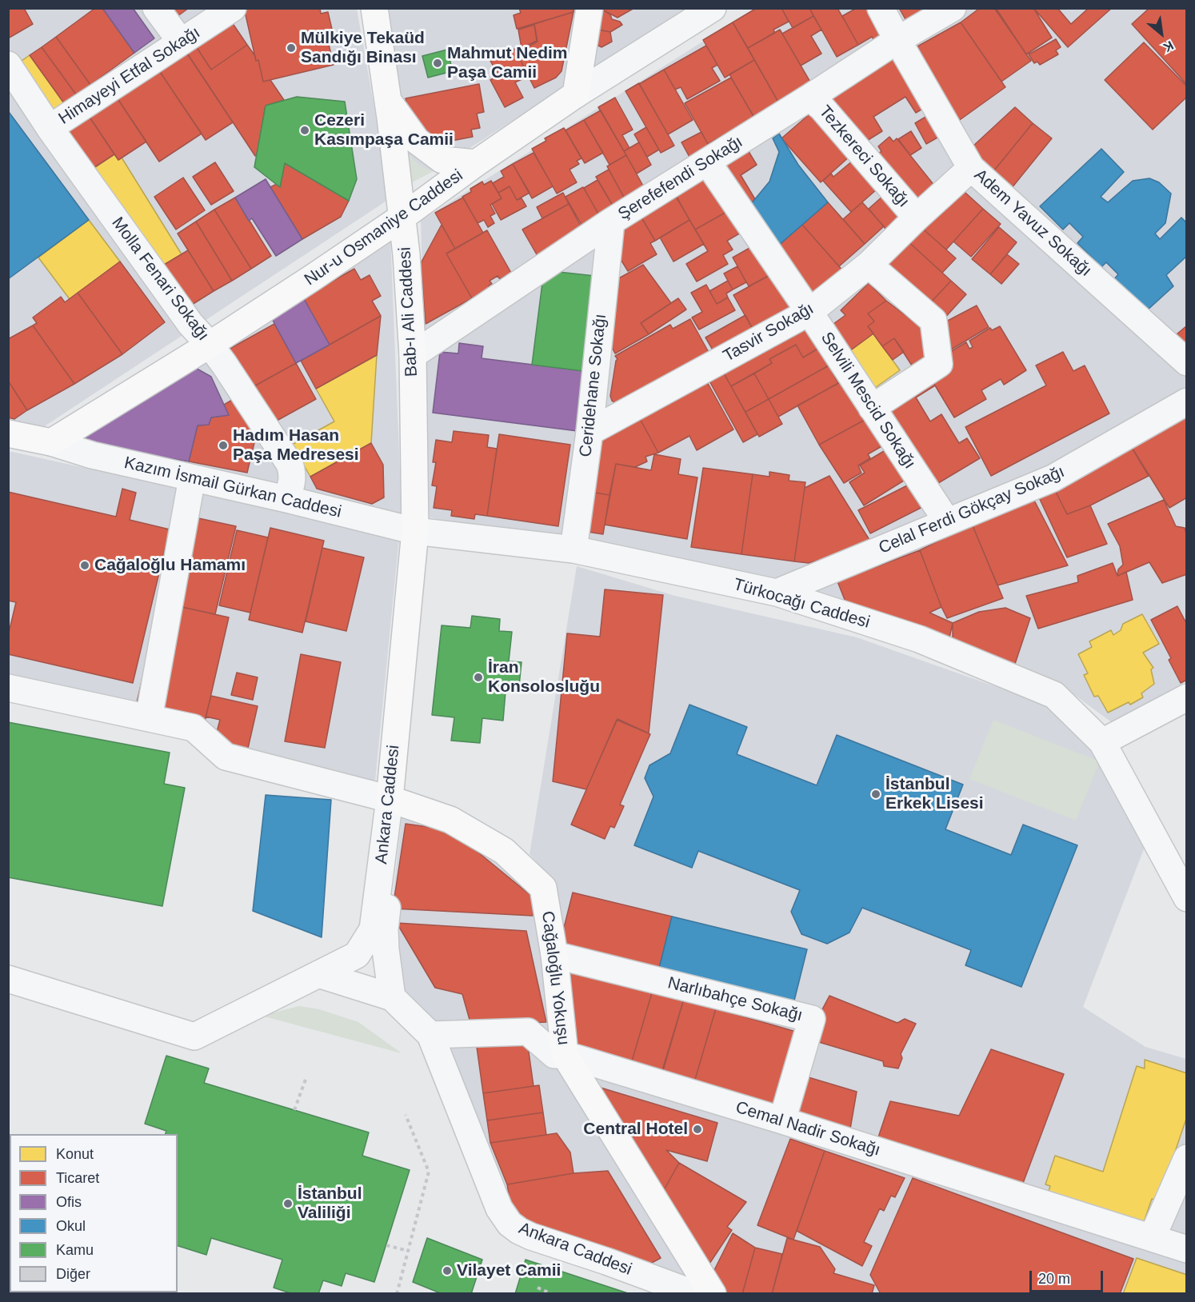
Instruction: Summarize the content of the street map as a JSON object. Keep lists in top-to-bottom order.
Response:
{
  "streets": {
    "main road": [
      "Nur-u Osmaniye Caddesi",
      "Bab-ı Ali Caddesi",
      "Ankara Caddesi",
      "Cağaloğlu Yokuşu"
    ],
    "street": [
      "Himayeyi Etfal Sokağı",
      "Tezkereci Sokağı",
      "Şerefefendi Sokağı",
      "Adem Yavuz Sokağı",
      "Molla Fenari Sokağı",
      "Tasvir Sokağı",
      "Ceridehane Sokağı",
      "Selvili Mescid Sokağı",
      "Kazım İsmail Gürkan Caddesi",
      "Celal Ferdi Gökçay Sokağı",
      "Türkocağı Caddesi",
      "Narlıbahçe Sokağı",
      "Cemal Nadir Sokağı"
    ]
  },
  "crossings": [
    ["Himayeyi Etfal Sokağı", "Molla Fenari Sokağı"],
    ["Tezkereci Sokağı", "Şerefefendi Sokağı"],
    ["Tezkereci Sokağı", "Tasvir Sokağı"],
    ["Şerefefendi Sokağı", "Adem Yavuz Sokağı"],
    ["Şerefefendi Sokağı", "Bab-ı Ali Caddesi"],
    ["Şerefefendi Sokağı", "Ceridehane Sokağı"],
    ["Şerefefendi Sokağı", "Selvili Mescid Sokağı"],
    ["Adem Yavuz Sokağı", "Tasvir Sokağı"],
    ["Nur-u Osmaniye Caddesi", "Molla Fenari Sokağı"],
    ["Nur-u Osmaniye Caddesi", "Bab-ı Ali Caddesi"],
    ["Nur-u Osmaniye Caddesi", "Kazım İsmail Gürkan Caddesi"],
    ["Molla Fenari Sokağı", "Kazım İsmail Gürkan Caddesi"],
    ["Bab-ı Ali Caddesi", "Kazım İsmail Gürkan Caddesi"],
    ["Bab-ı Ali Caddesi", "Türkocağı Caddesi"],
    ["Bab-ı Ali Caddesi", "Ankara Caddesi"],
    ["Tasvir Sokağı", "Ceridehane Sokağı"],
    ["Tasvir Sokağı", "Selvili Mescid Sokağı"],
    ["Ceridehane Sokağı", "Türkocağı Caddesi"],
    ["Selvili Mescid Sokağı", "Celal Ferdi Gökçay Sokağı"],
    ["Kazım İsmail Gürkan Caddesi", "Türkocağı Caddesi"],
    ["Kazım İsmail Gürkan Caddesi", "Ankara Caddesi"],
    ["Celal Ferdi Gökçay Sokağı", "Türkocağı Caddesi"],
    ["Türkocağı Caddesi", "Ankara Caddesi"],
    ["Ankara Caddesi", "Cağaloğlu Yokuşu"],
    ["Ankara Caddesi", "Cemal Nadir Sokağı"],
    ["Cağaloğlu Yokuşu", "Narlıbahçe Sokağı"],
    ["Cağaloğlu Yokuşu", "Cemal Nadir Sokağı"],
    ["Narlıbahçe Sokağı", "Cemal Nadir Sokağı"]
  ],
  "places": [
    "Mülkiye Tekaüd Sandığı Binası",
    "Mahmut Nedim Paşa Camii",
    "Cezeri Kasımpaşa Camii",
    "Hadım Hasan Paşa Medresesi",
    "Cağaloğlu Hamamı",
    "İran Konsolosluğu",
    "İstanbul Erkek Lisesi",
    "Central Hotel",
    "İstanbul Valiliği",
    "Vilayet Camii"
  ],
  "legend": [
    "Konut",
    "Ticaret",
    "Ofis",
    "Okul",
    "Kamu",
    "Diğer"
  ],
  "scale_bar": "20 m",
  "north": "bottom right"
}
